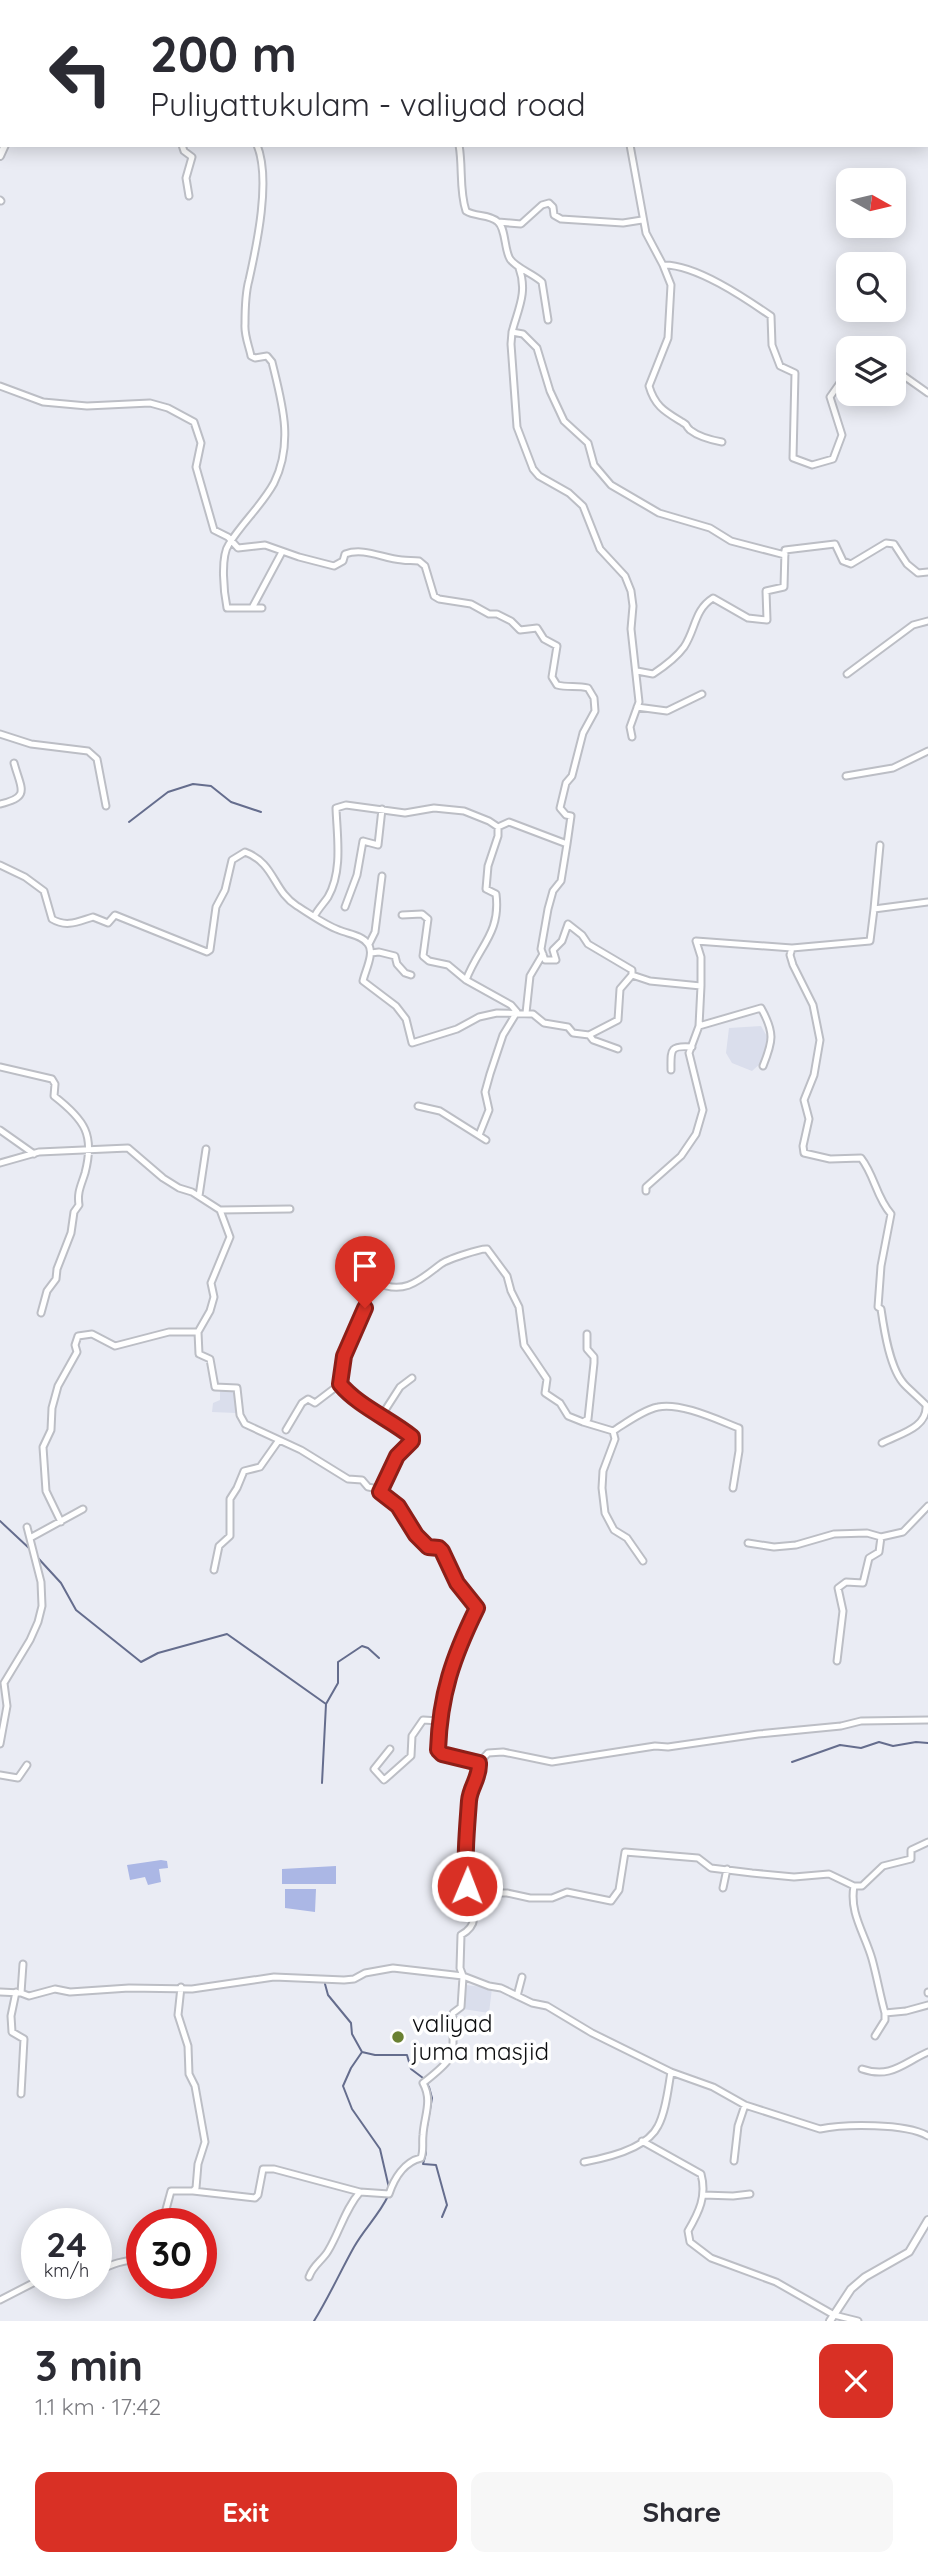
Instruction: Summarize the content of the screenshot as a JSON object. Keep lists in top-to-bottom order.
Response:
{
  "places": ["valiyad juma masjid"],
  "north": "right",
  "page": {
    "turn": ["200 m", "Puliyattukulam - valiyad road"],
    "speed": "24 km/h",
    "limit": "30",
    "heading": ["3 min", "1.1 km · 17:42"],
    "buttons": ["Exit", "Share"]
  }
}
